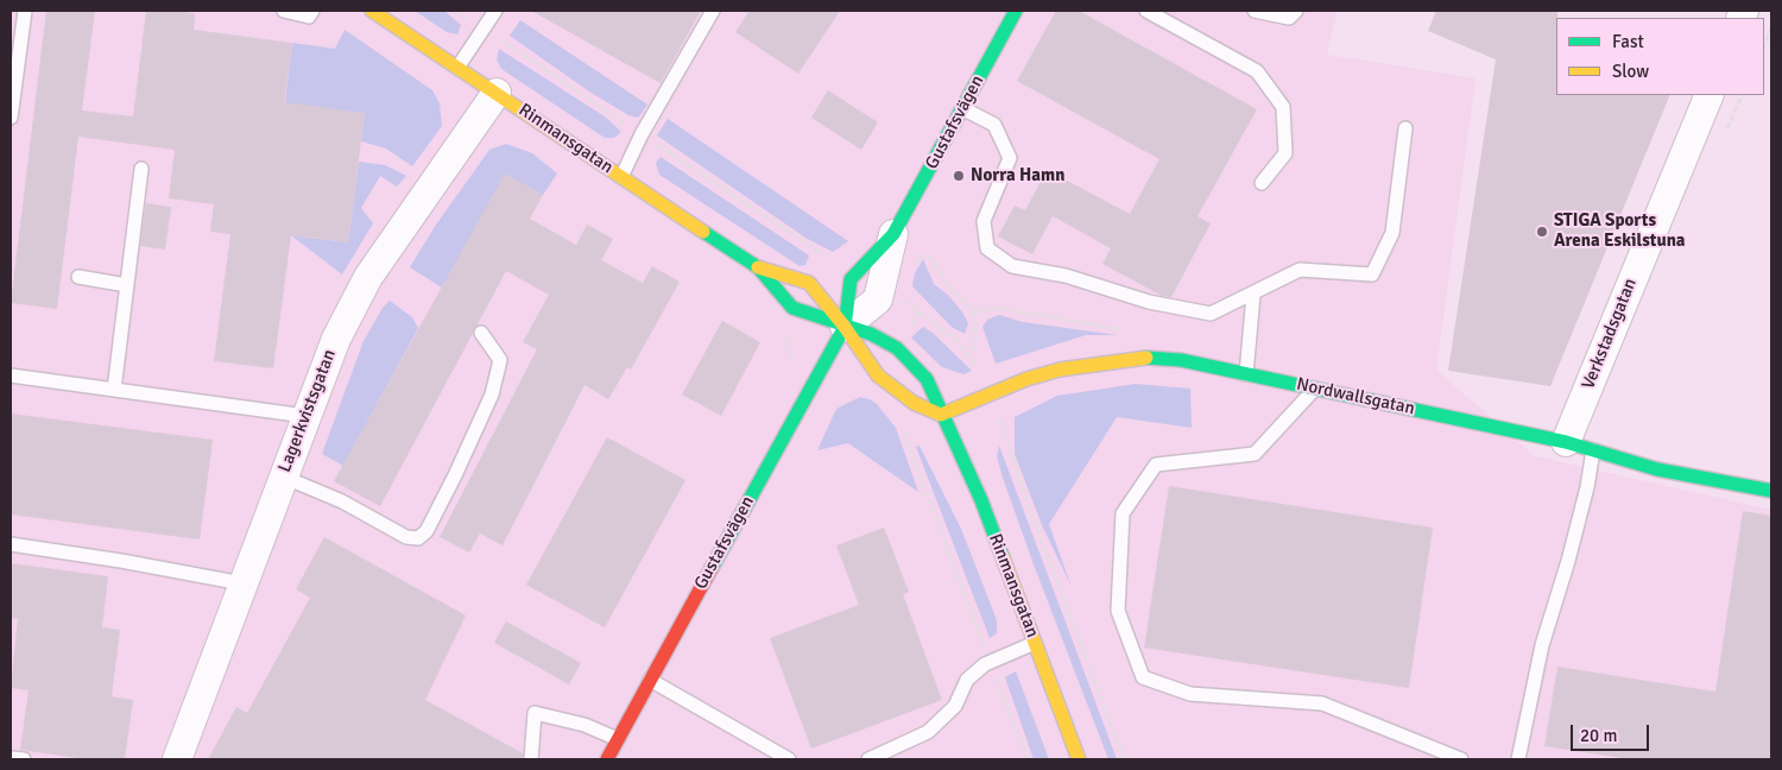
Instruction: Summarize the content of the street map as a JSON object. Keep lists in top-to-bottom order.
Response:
{
  "streets": {
    "street": [
      "Gustafsvägen",
      "Rinmansgatan",
      "Verkstadsgatan",
      "Nordwallsgatan",
      "Lagerkvistsgatan"
    ]
  },
  "crossings": [
    ["Gustafsvägen", "Rinmansgatan"],
    ["Rinmansgatan", "Nordwallsgatan"],
    ["Rinmansgatan", "Lagerkvistsgatan"],
    ["Verkstadsgatan", "Nordwallsgatan"]
  ],
  "places": ["Norra Hamn", "STIGA Sports Arena Eskilstuna"],
  "legend": ["Fast", "Slow"],
  "scale_bar": "20 m"
}
